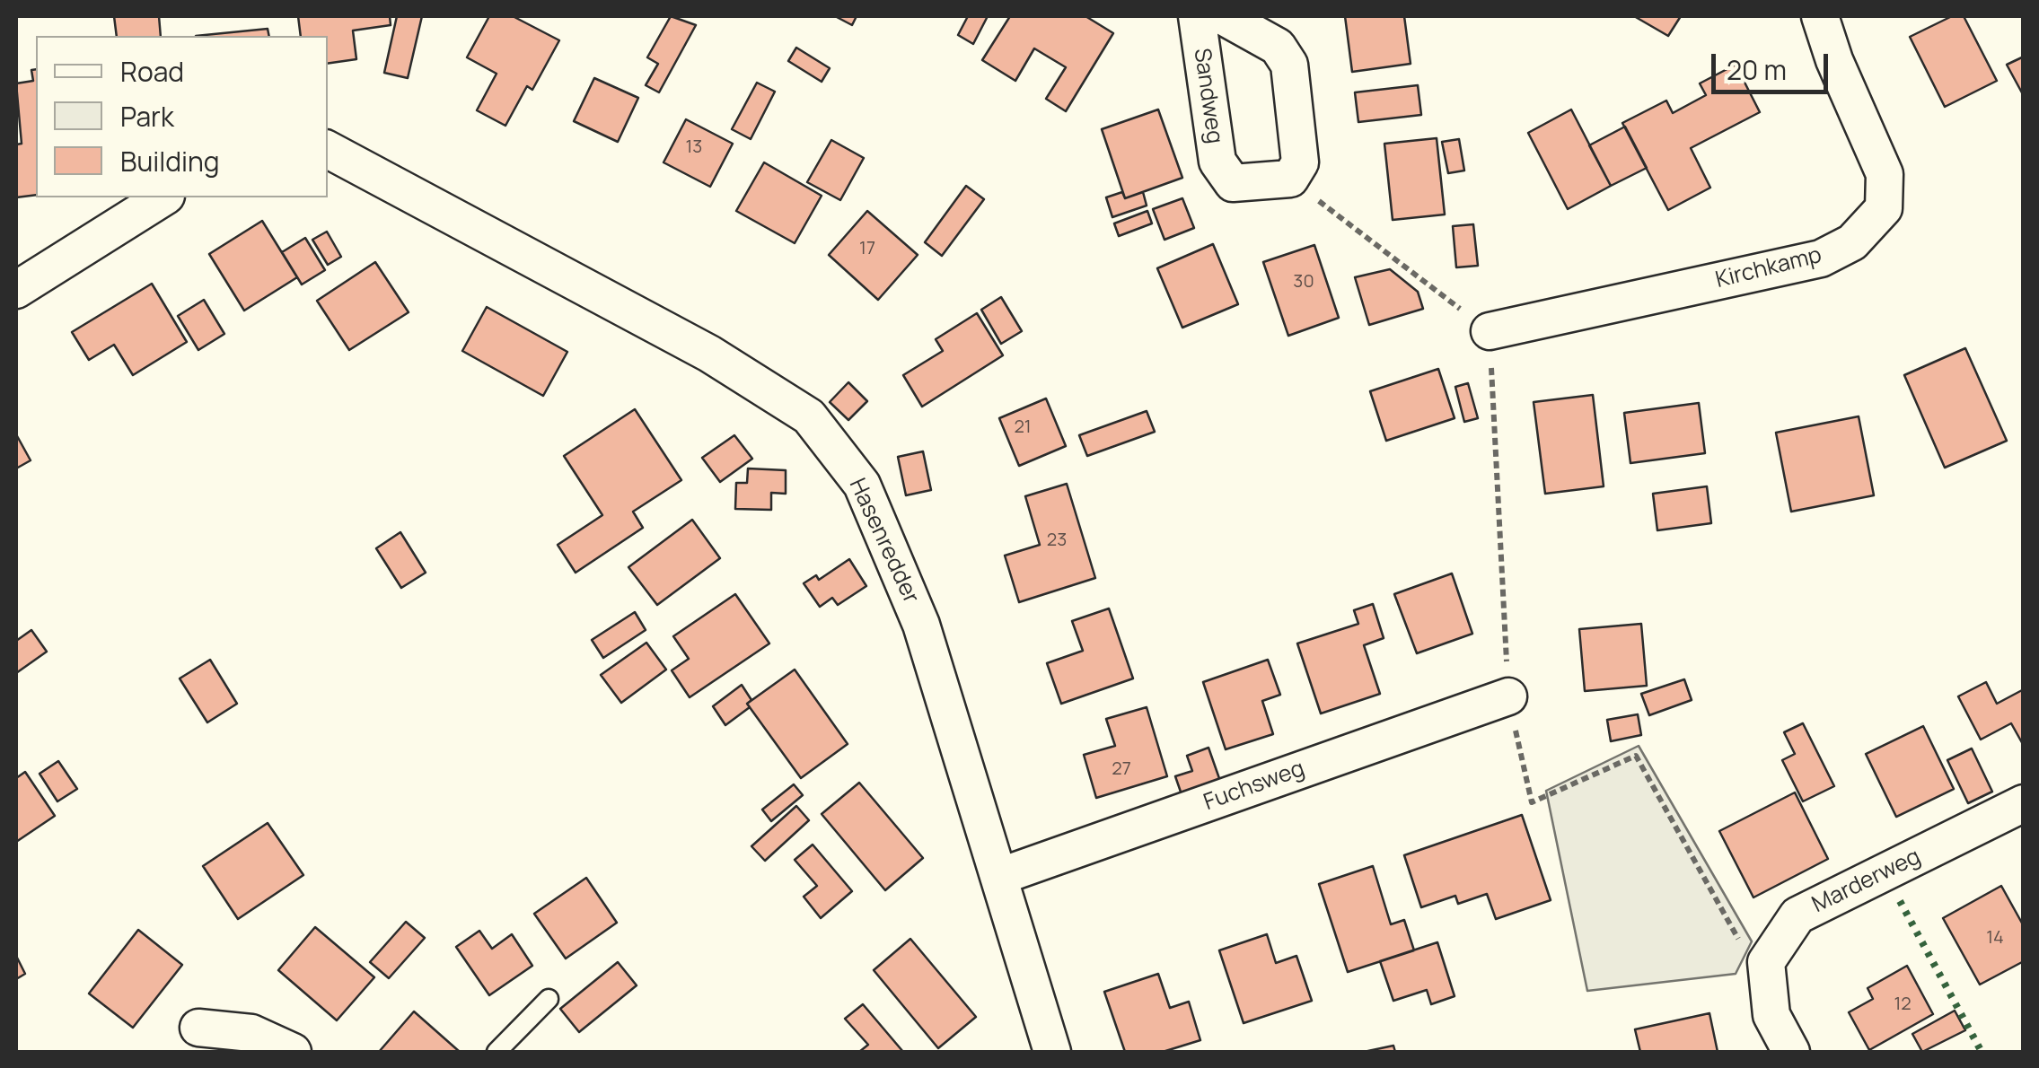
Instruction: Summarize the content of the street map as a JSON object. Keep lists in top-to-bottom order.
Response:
{
  "streets": {
    "street": [
      "Sandweg",
      "Kirchkamp",
      "Hasenredder",
      "Fuchsweg",
      "Marderweg"
    ]
  },
  "crossings": [
    ["Hasenredder", "Fuchsweg"]
  ],
  "house_numbers": [
    "13",
    "17",
    "30",
    "21",
    "23",
    "27",
    "14",
    "12"
  ],
  "legend": ["Road", "Park", "Building"],
  "scale_bar": "20 m"
}
